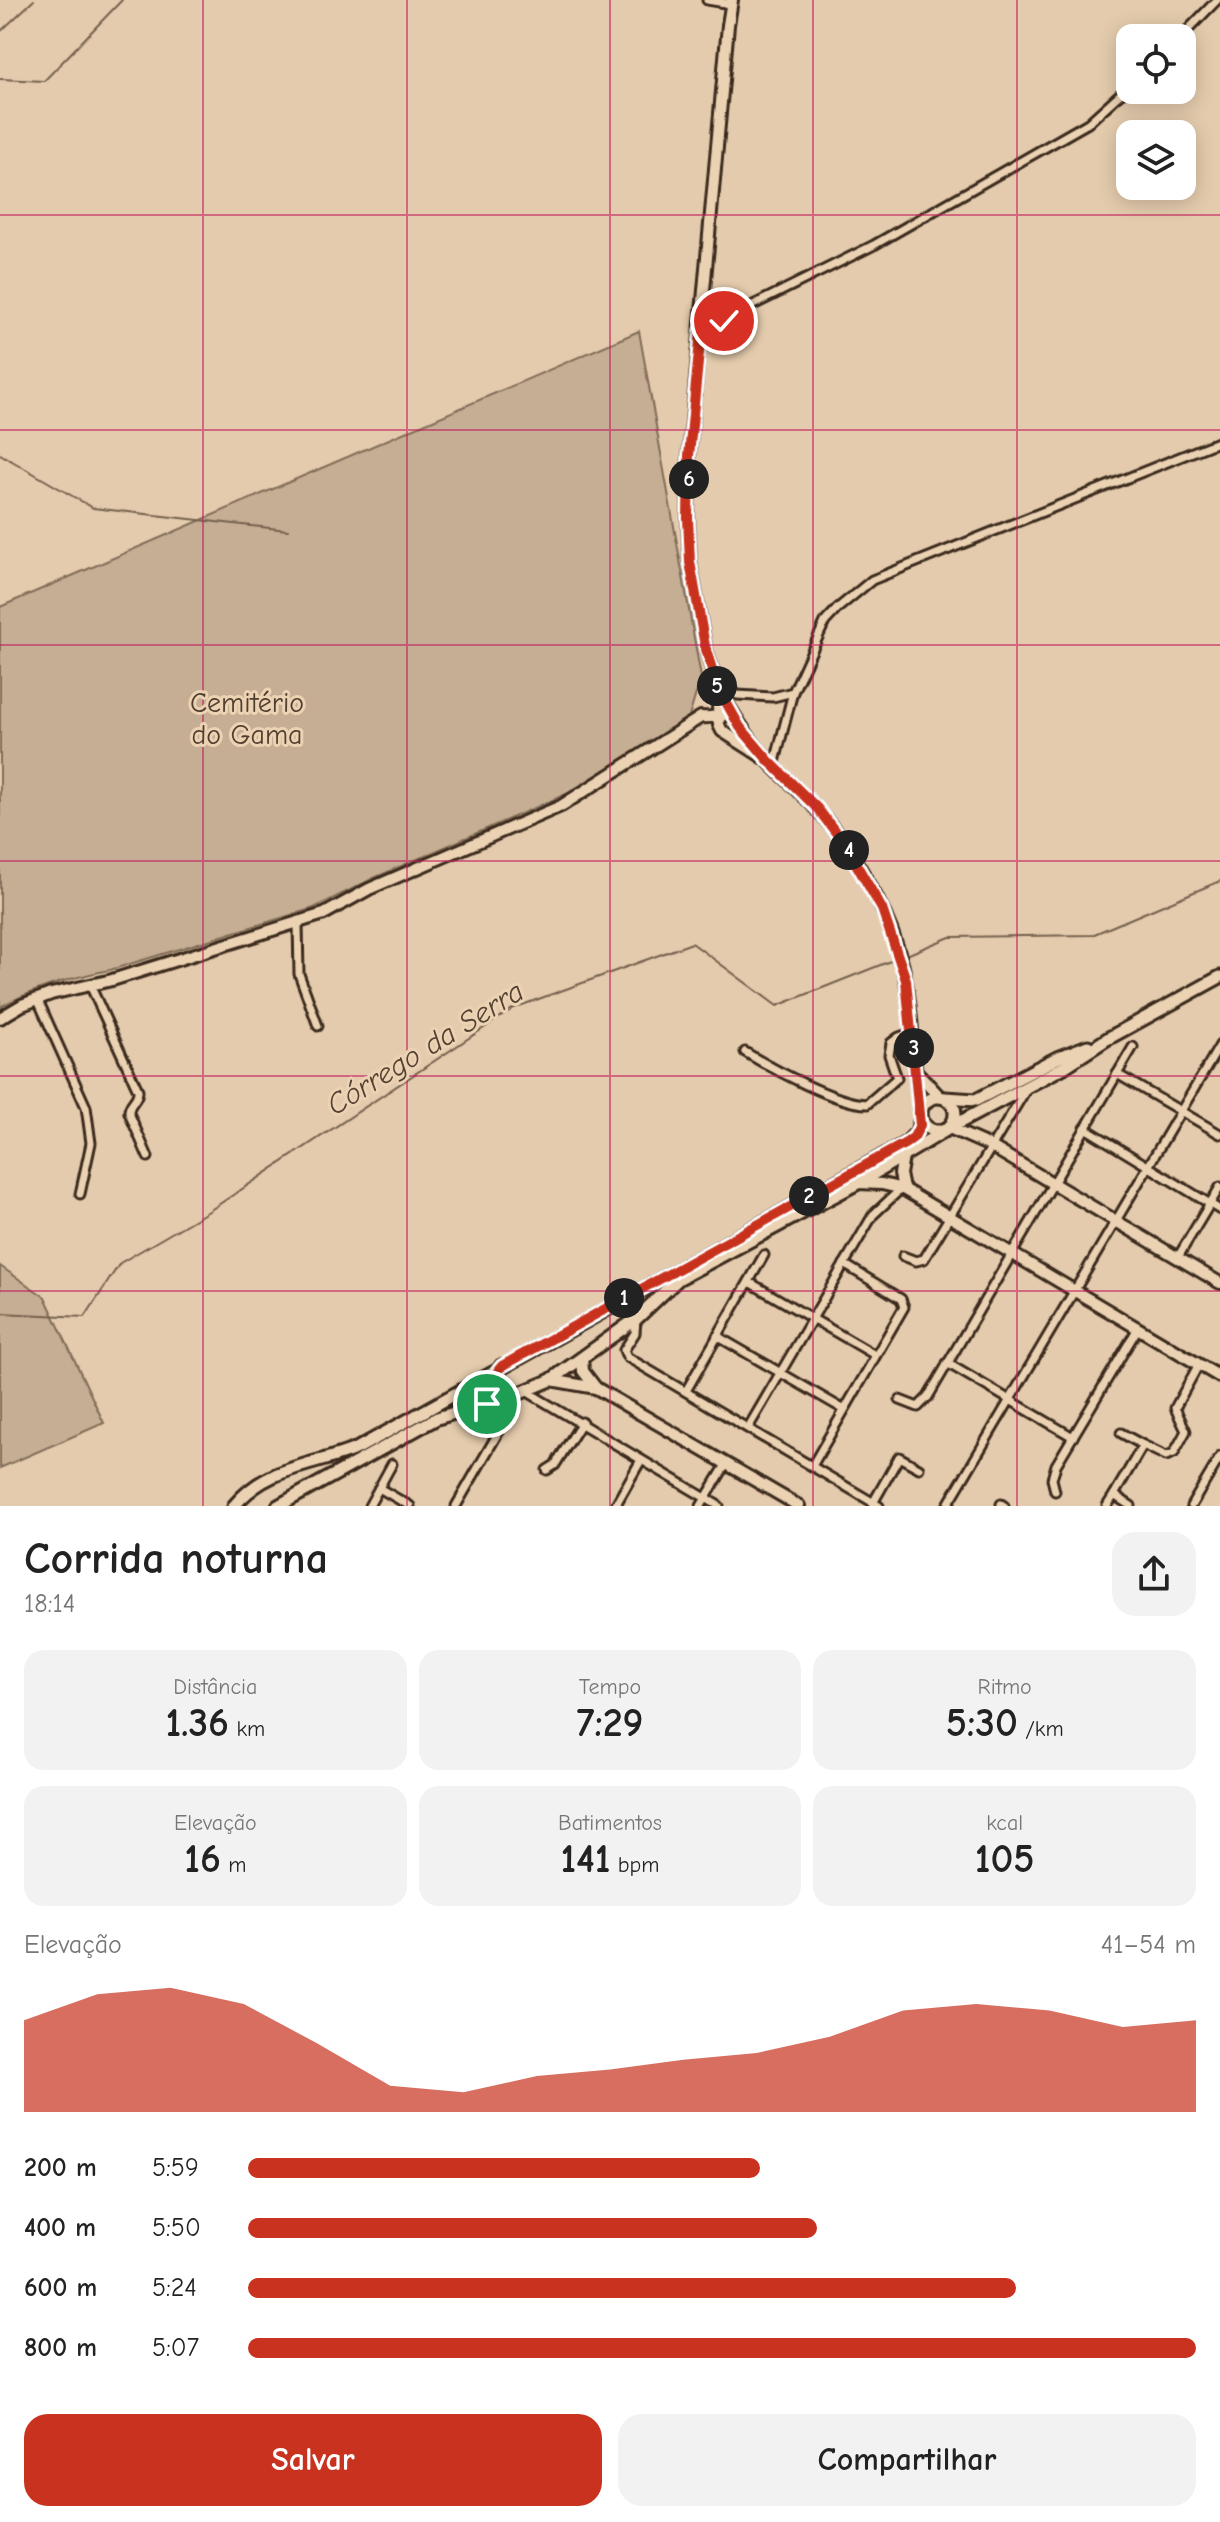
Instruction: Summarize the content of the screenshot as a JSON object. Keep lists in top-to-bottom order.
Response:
{
  "water": ["Córrego da Serra"],
  "parks": ["Cemitério do Gama"],
  "page": {
    "pins": [
      "6",
      "5",
      "4",
      "3",
      "2",
      "1"
    ],
    "heading": ["Corrida noturna", "18:14"],
    "stats": [
      ["Distância", "1.36 km"],
      ["Tempo", "7:29"],
      ["Ritmo", "5:30 /km"],
      ["Elevação", "16 m"],
      ["Batimentos", "141 bpm"],
      ["kcal", "105"]
    ],
    "chart": ["Elevação", "41–54 m"],
    "list": [
      {
        "name": "200 m",
        "note": "5:59"
      },
      {
        "name": "400 m",
        "note": "5:50"
      },
      {
        "name": "600 m",
        "note": "5:24"
      },
      {
        "name": "800 m",
        "note": "5:07"
      }
    ],
    "buttons": ["Salvar", "Compartilhar"]
  }
}
